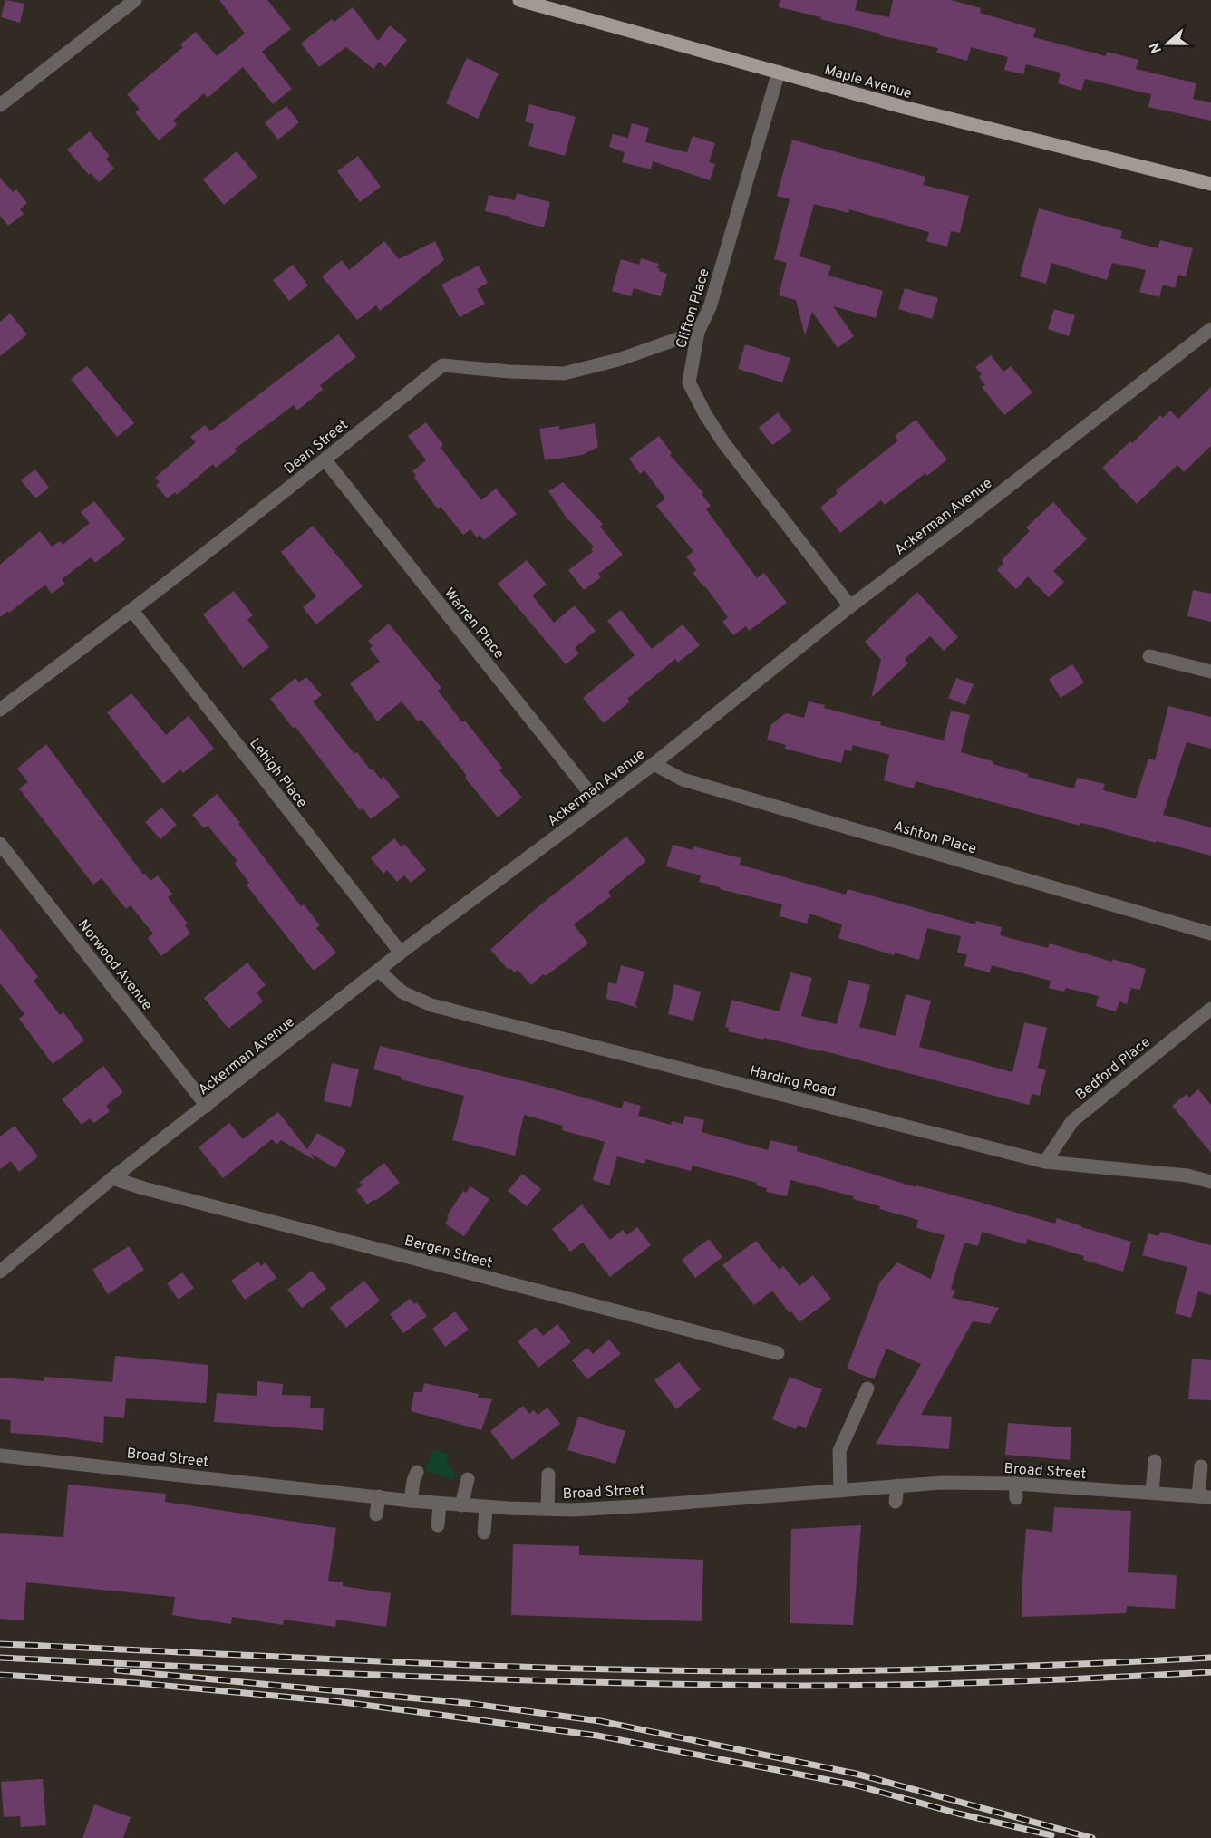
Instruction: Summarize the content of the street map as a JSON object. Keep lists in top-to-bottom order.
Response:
{
  "streets": {
    "main road": ["Maple Avenue"],
    "street": [
      "Clifton Place",
      "Dean Street",
      "Ackerman Avenue",
      "Warren Place",
      "Lehigh Place",
      "Ashton Place",
      "Norwood Avenue",
      "Bedford Place",
      "Harding Road",
      "Bergen Street",
      "Broad Street"
    ]
  },
  "crossings": [
    ["Maple Avenue", "Clifton Place"],
    ["Clifton Place", "Dean Street"],
    ["Clifton Place", "Ackerman Avenue"],
    ["Dean Street", "Warren Place"],
    ["Dean Street", "Lehigh Place"],
    ["Ackerman Avenue", "Warren Place"],
    ["Ackerman Avenue", "Lehigh Place"],
    ["Ackerman Avenue", "Ashton Place"],
    ["Ackerman Avenue", "Norwood Avenue"],
    ["Ackerman Avenue", "Harding Road"],
    ["Ackerman Avenue", "Bergen Street"],
    ["Bedford Place", "Harding Road"]
  ],
  "north": "left"
}
